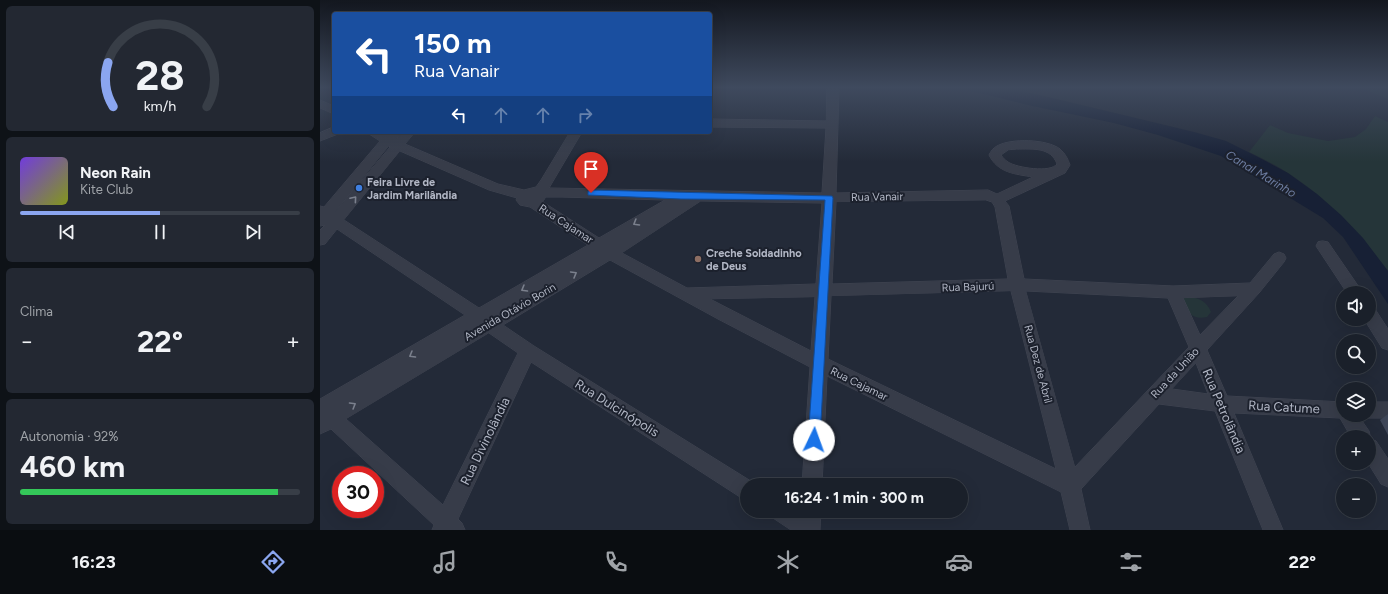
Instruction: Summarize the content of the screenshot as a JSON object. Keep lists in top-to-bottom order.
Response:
{
  "streets": {
    "street": [
      "Rua Vanair",
      "Rua Cajamar",
      "Rua Bajurú",
      "Avenida Otávio Borin",
      "Rua Dez de Abril",
      "Rua da União",
      "Rua Catume",
      "Rua Dulcinópolis",
      "Rua Petrolândia",
      "Rua Divinolândia"
    ]
  },
  "crossings": [
    ["Rua Vanair", "Rua Cajamar"],
    ["Rua Vanair", "Avenida Otávio Borin"],
    ["Rua Vanair", "Rua Dez de Abril"],
    ["Rua Cajamar", "Rua Bajurú"],
    ["Rua Cajamar", "Avenida Otávio Borin"],
    ["Rua Cajamar", "Rua Dez de Abril"],
    ["Rua Cajamar", "Rua da União"],
    ["Rua Bajurú", "Rua Dez de Abril"],
    ["Rua Bajurú", "Rua da União"],
    ["Rua Bajurú", "Rua Petrolândia"],
    ["Avenida Otávio Borin", "Rua Dulcinópolis"],
    ["Rua Dez de Abril", "Rua da União"],
    ["Rua da União", "Rua Catume"],
    ["Rua da União", "Rua Petrolândia"],
    ["Rua Catume", "Rua Petrolândia"],
    ["Rua Dulcinópolis", "Rua Divinolândia"]
  ],
  "water": ["Canal Marinho"],
  "places": ["Feira Livre de Jardim Marilândia", "Creche Soldadinho de Deus"],
  "page": {
    "turn": ["150 m", "Rua Vanair"],
    "song": ["Neon Rain", "Kite Club"],
    "tile": [
      "Clima",
      ["Autonomia · 92%", "460 km"]
    ],
    "map_buttons": ["+", "−"],
    "heat": ["−", "22°", "+"],
    "limit": "30",
    "trip": "16:24 · 1 min · 300 m",
    "tabs": ["16:23", "22°"],
    "gauge": ["28", "km/h"]
  }
}
